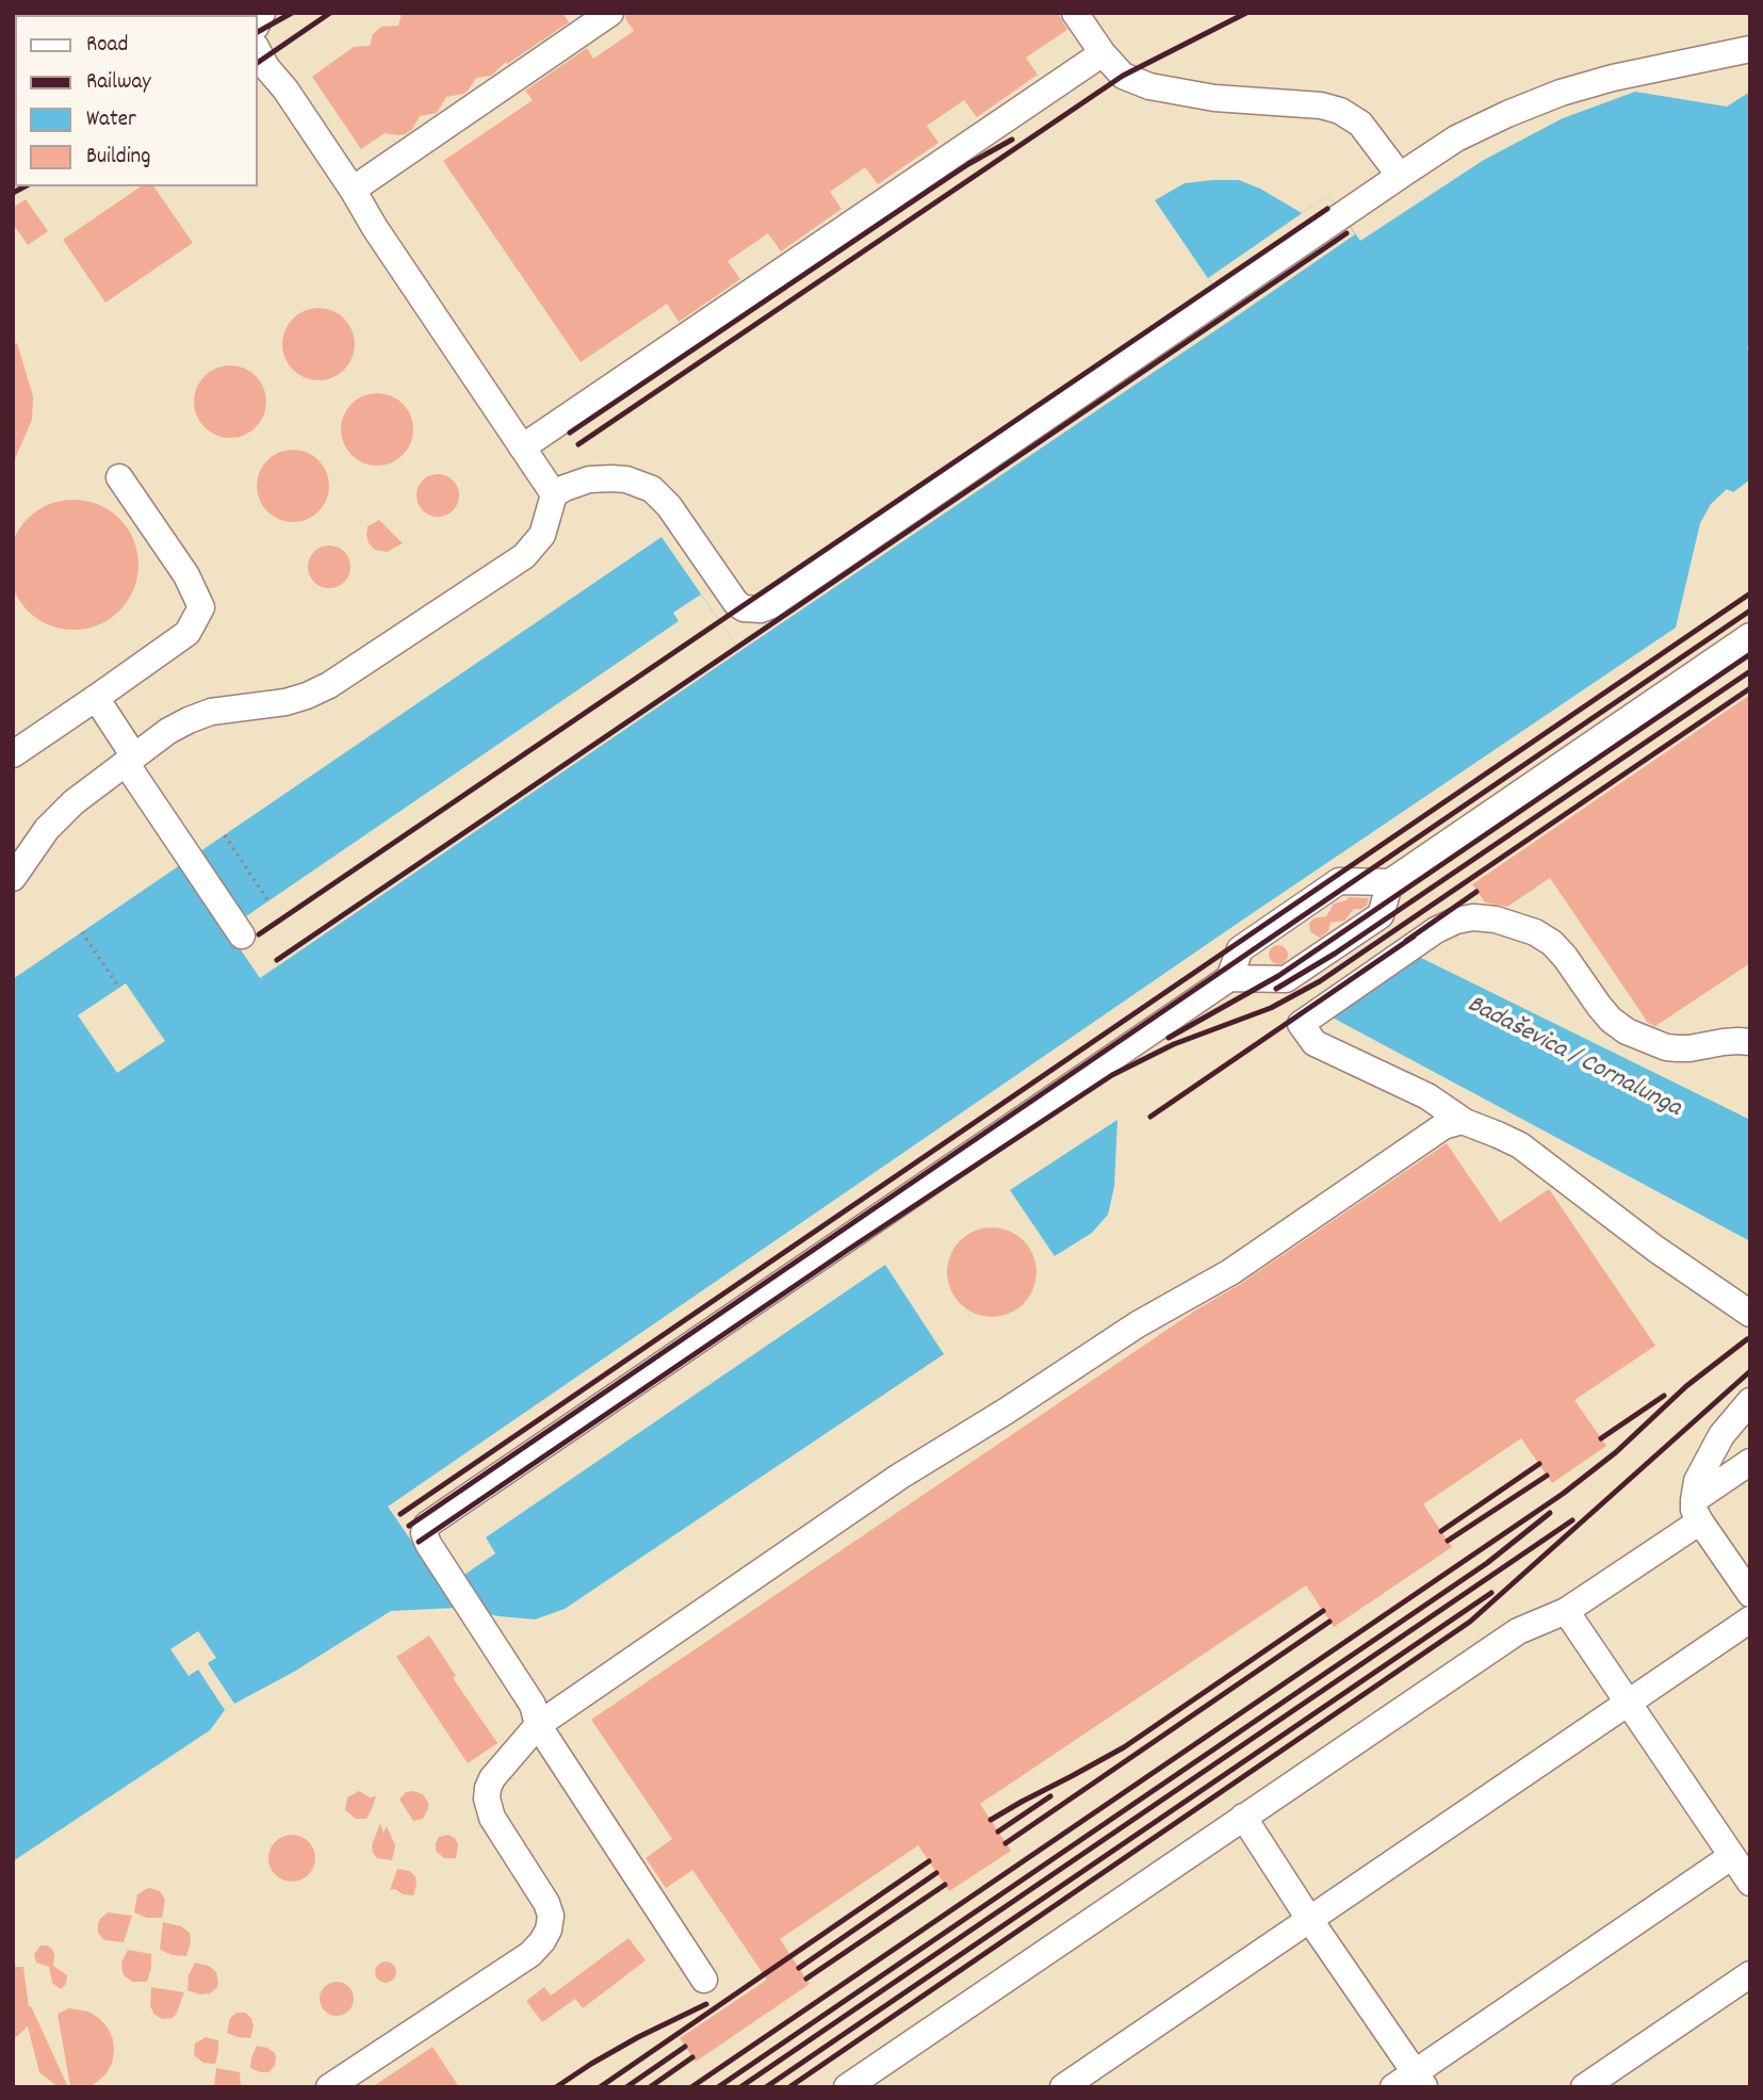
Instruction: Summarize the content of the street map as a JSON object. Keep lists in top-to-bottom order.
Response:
{
  "water": ["Badaševica / Cornalunga"],
  "legend": [
    "Road",
    "Railway",
    "Water",
    "Building"
  ]
}
